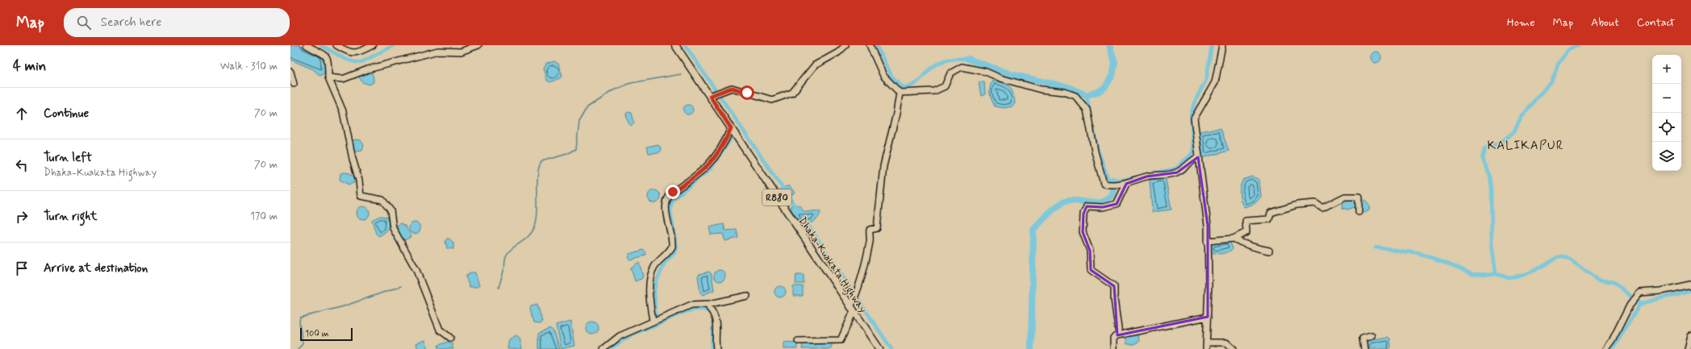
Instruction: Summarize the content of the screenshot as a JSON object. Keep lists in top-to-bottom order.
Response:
{
  "streets": {
    "main road": ["R880", "Dhaka-Kuakata Highway"]
  },
  "districts": ["KALIKAPUR"],
  "scale_bar": "100 m",
  "page": {
    "header": "Map",
    "search": "Search here",
    "nav": [
      "Home",
      "Map",
      "About",
      "Contact"
    ],
    "heading": ["4 min", "Walk · 310 m"],
    "map_buttons": ["+", "−"],
    "list": [
      ["Continue", "70 m"],
      ["Turn left", "Dhaka-Kuakata Highway", "70 m"],
      ["Turn right", "170 m"],
      "Arrive at destination"
    ],
    "scale": "100 m"
  }
}
